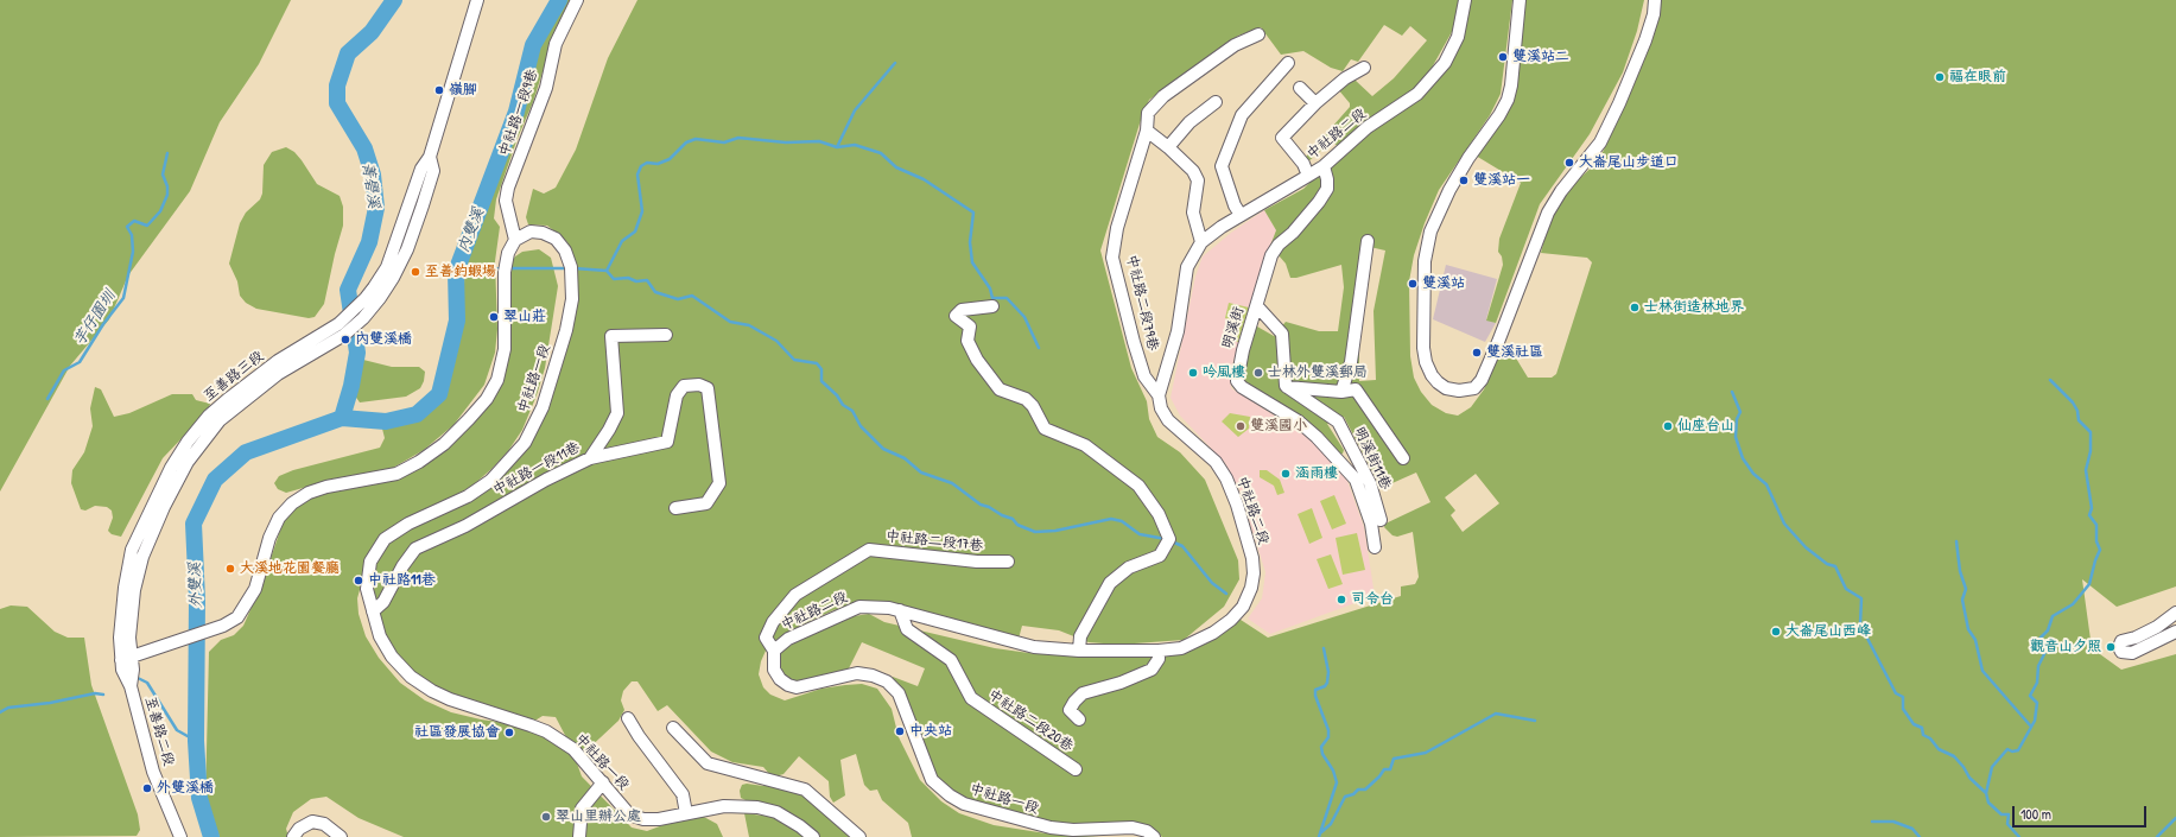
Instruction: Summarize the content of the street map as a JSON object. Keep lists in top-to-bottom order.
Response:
{
  "streets": {
    "street": [
      "中社路一段9巷",
      "中社路二段",
      "中社路二段79巷",
      "明溪街",
      "至善路三段",
      "中社路一段",
      "明溪街11巷",
      "中社路一段11巷",
      "中社路二段17巷",
      "中社路二段20巷",
      "至善路二段"
    ]
  },
  "crossings": [
    ["中社路一段9巷", "中社路一段"],
    ["中社路二段", "中社路二段79巷"],
    ["中社路二段", "明溪街"],
    ["中社路二段", "中社路一段"],
    ["中社路二段", "中社路二段17巷"],
    ["中社路二段", "中社路二段20巷"],
    ["至善路三段", "至善路二段"],
    ["中社路一段", "中社路一段11巷"],
    ["中社路一段", "中社路二段17巷"]
  ],
  "water": [
    "菁礐溪",
    "內雙溪",
    "芋仔園圳",
    "外雙溪"
  ],
  "places": [
    "雙溪站二",
    "福在眼前",
    "嶺腳",
    "大崙尾山步道口",
    "雙溪站一",
    "至善釣蝦場",
    "雙溪站",
    "士林街造林地界",
    "翠山莊",
    "內雙溪橋",
    "雙溪社區",
    "吟風樓",
    "士林外雙溪郵局",
    "雙溪國小",
    "仙座台山",
    "涵雨樓",
    "大溪地花園餐廳",
    "中社路11巷",
    "司令台",
    "大崙尾山西峰",
    "觀音山夕照",
    "中央站",
    "社區發展協會",
    "外雙溪橋",
    "翠山里辦公處"
  ],
  "scale_bar": "100 m"
}
